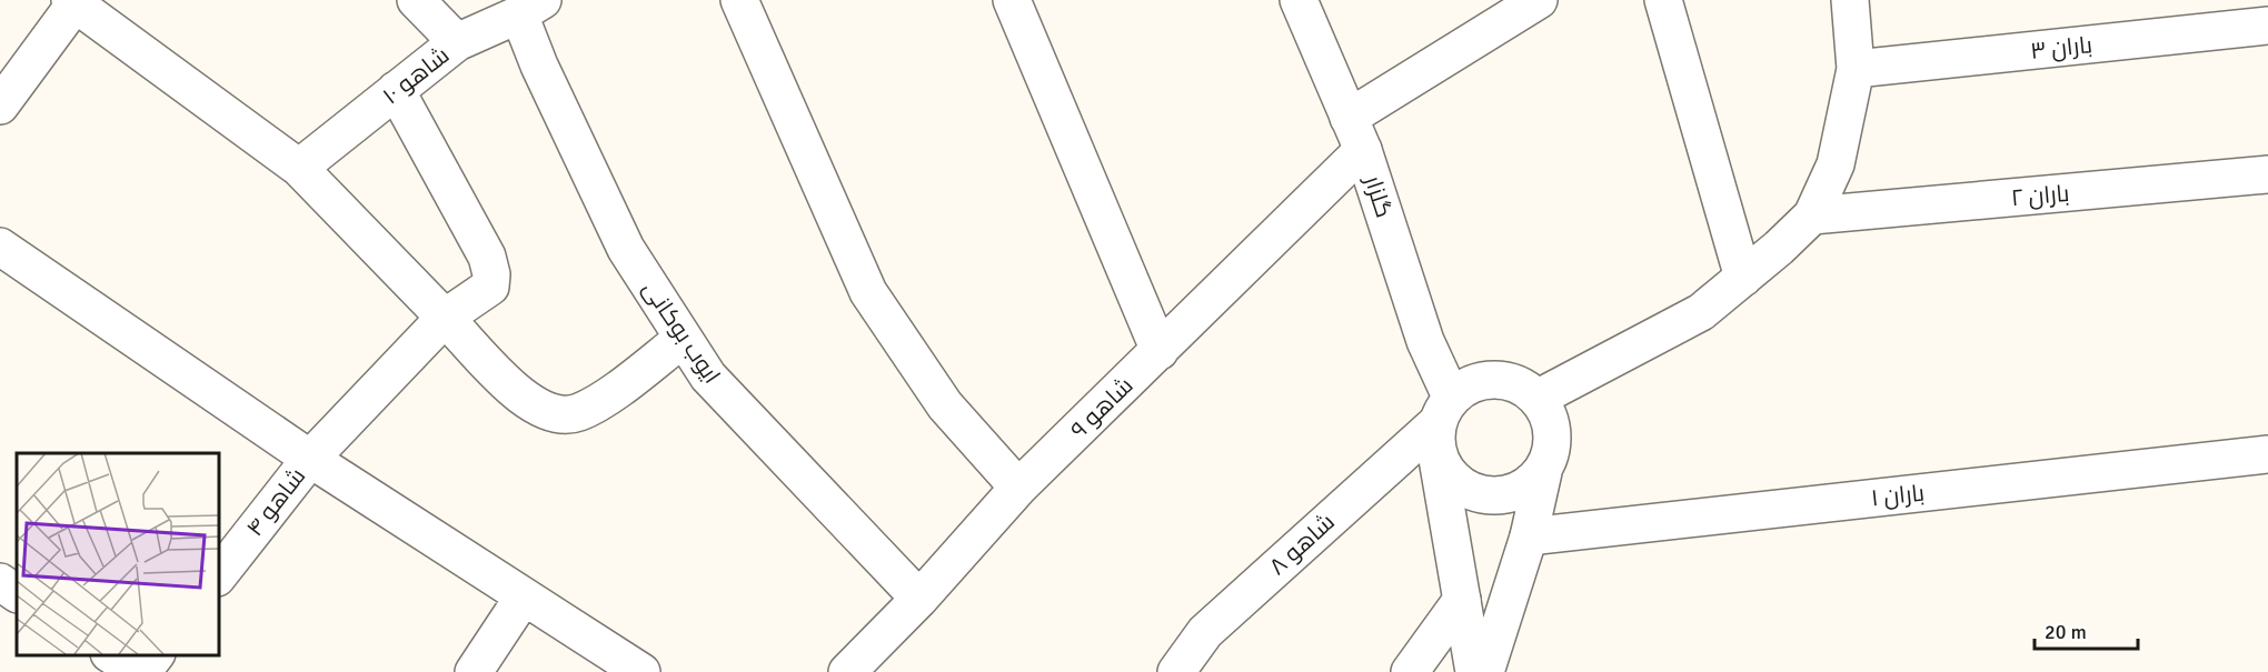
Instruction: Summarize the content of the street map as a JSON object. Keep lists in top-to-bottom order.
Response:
{
  "streets": {
    "street": [
      "باران ۳",
      "شاهو ۱۰",
      "باران ۲",
      "گلزار",
      "ایوب بوکانی",
      "شاهو ۹",
      "باران ۱",
      "شاهو ۴",
      "شاهو ۸"
    ]
  },
  "crossings": [
    ["شاهو ۱۰", "ایوب بوکانی"],
    ["شاهو ۱۰", "شاهو ۴"],
    ["گلزار", "شاهو ۹"],
    ["گلزار", "شاهو ۸"],
    ["ایوب بوکانی", "شاهو ۹"]
  ],
  "scale_bar": "20 m"
}
